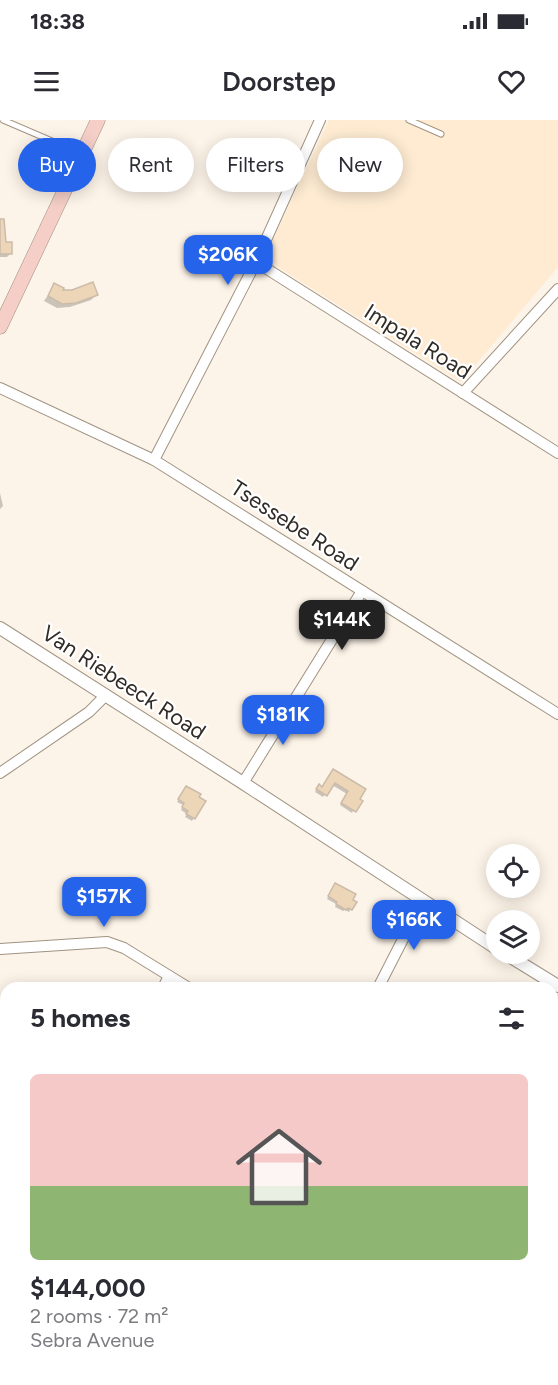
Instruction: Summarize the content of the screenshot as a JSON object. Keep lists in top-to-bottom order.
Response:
{
  "streets": {
    "street": ["Impala Road", "Tsessebe Road", "Van Riebeeck Road"]
  },
  "page": {
    "status": "18:38",
    "header": "Doorstep",
    "chip": [
      "Buy",
      "Rent",
      "Filters",
      "New"
    ],
    "price": [
      "$206K",
      "$144K",
      "$181K",
      "$157K",
      "$166K"
    ],
    "heading": "5 homes",
    "list": [
      {
        "name": "$144,000",
        "note": "2 rooms · 72 m² · Sebra Avenue"
      }
    ]
  }
}
